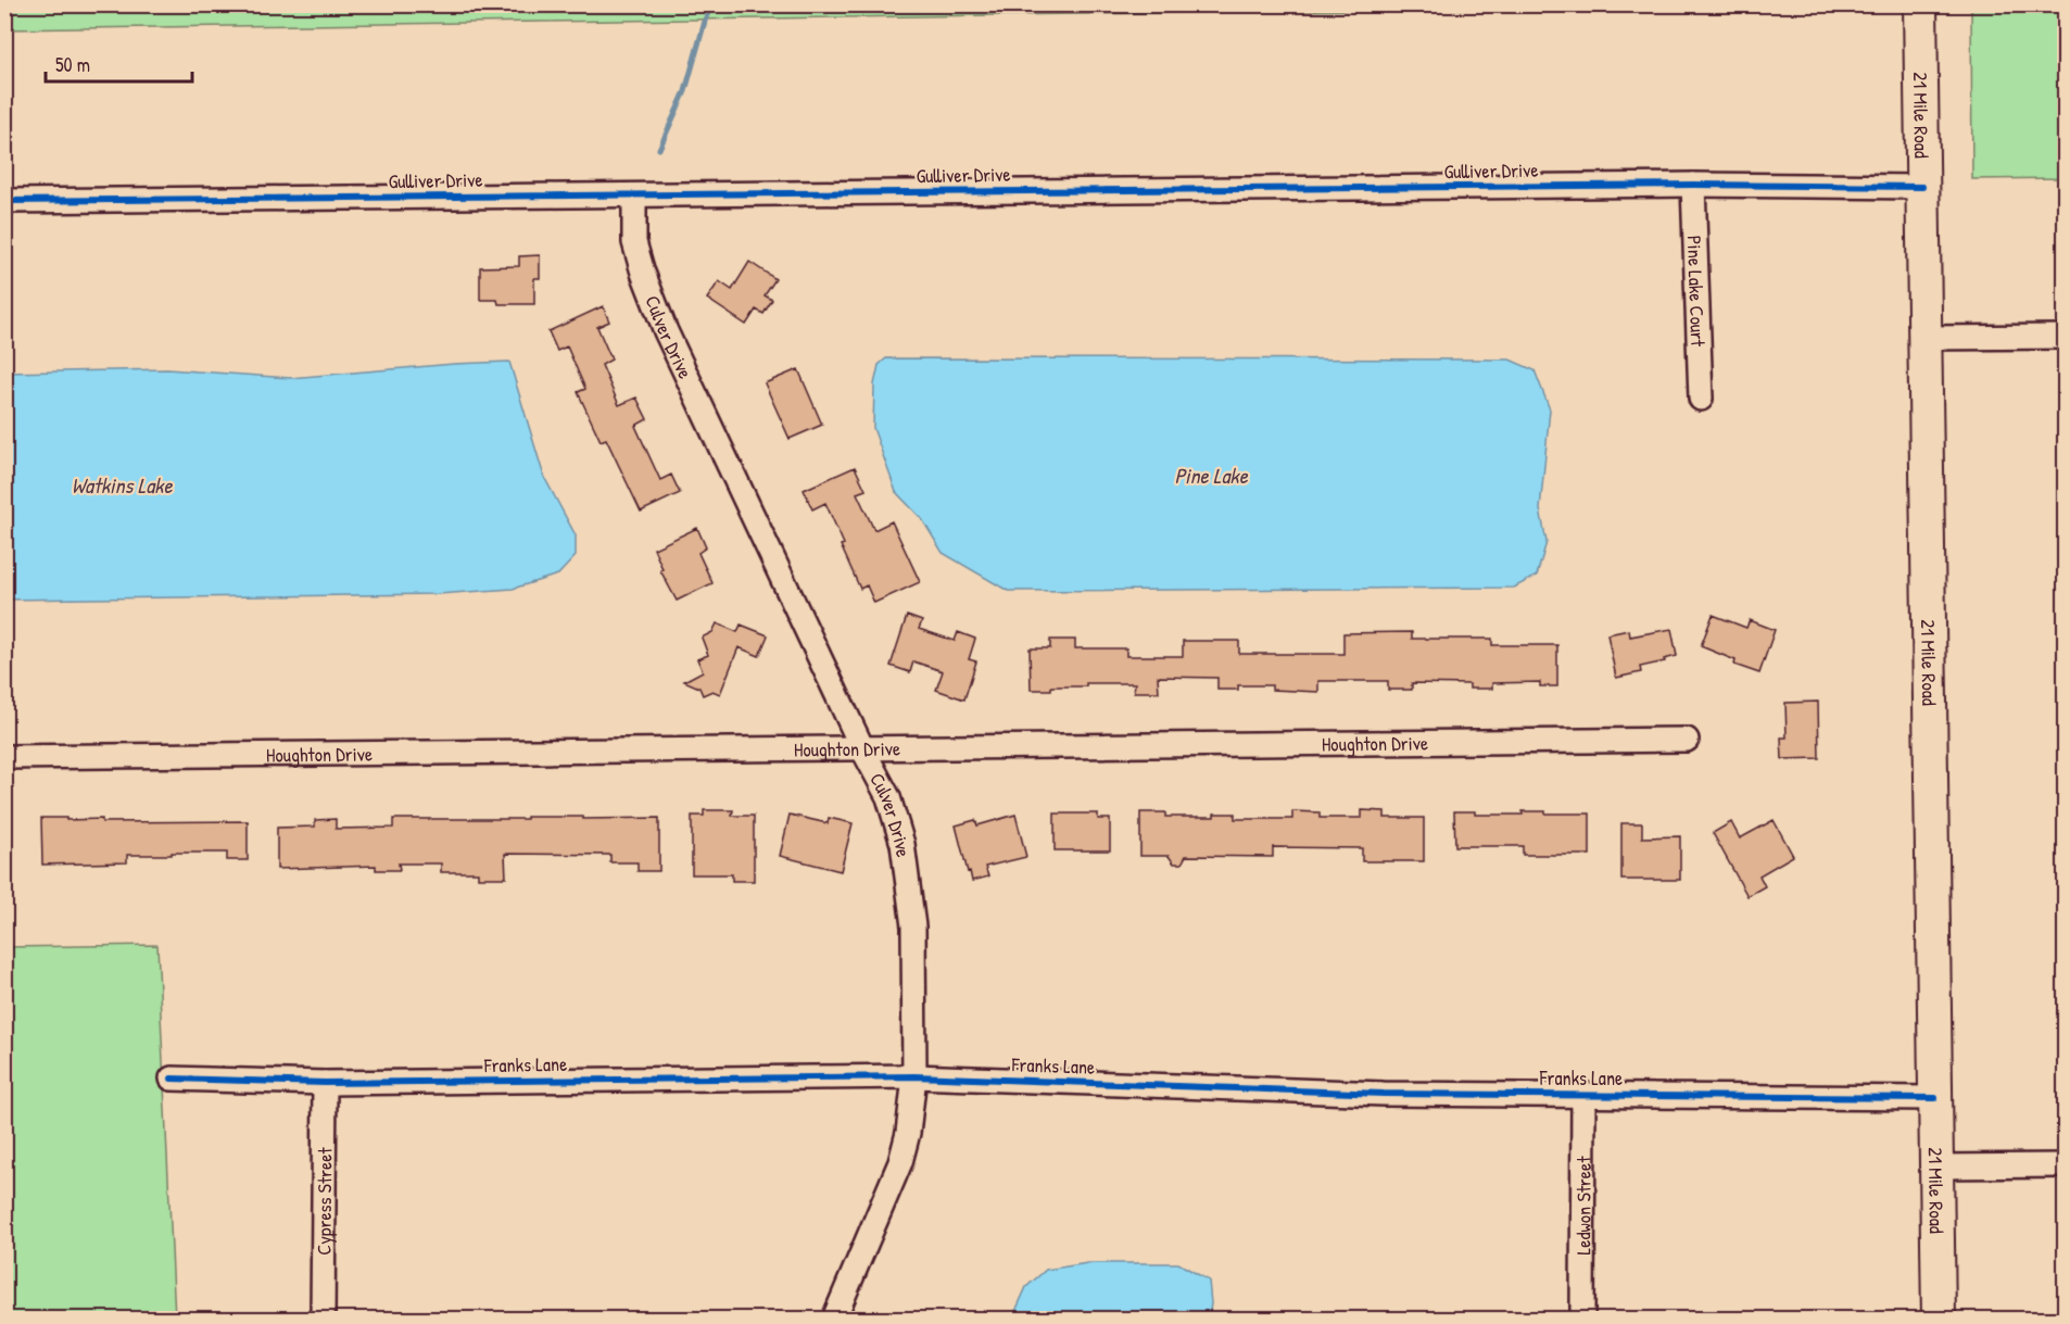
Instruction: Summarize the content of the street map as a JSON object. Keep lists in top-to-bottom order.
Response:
{
  "streets": {
    "street": [
      "21 Mile Road",
      "Gulliver Drive",
      "Pine Lake Court",
      "Culver Drive",
      "Houghton Drive",
      "Franks Lane",
      "Cypress Street",
      "Ledwon Street"
    ]
  },
  "crossings": [
    ["21 Mile Road", "Gulliver Drive"],
    ["21 Mile Road", "Franks Lane"],
    ["Gulliver Drive", "Pine Lake Court"],
    ["Gulliver Drive", "Culver Drive"],
    ["Culver Drive", "Houghton Drive"],
    ["Culver Drive", "Franks Lane"],
    ["Franks Lane", "Cypress Street"],
    ["Franks Lane", "Ledwon Street"]
  ],
  "water": ["Pine Lake", "Watkins Lake"],
  "scale_bar": "50 m"
}
